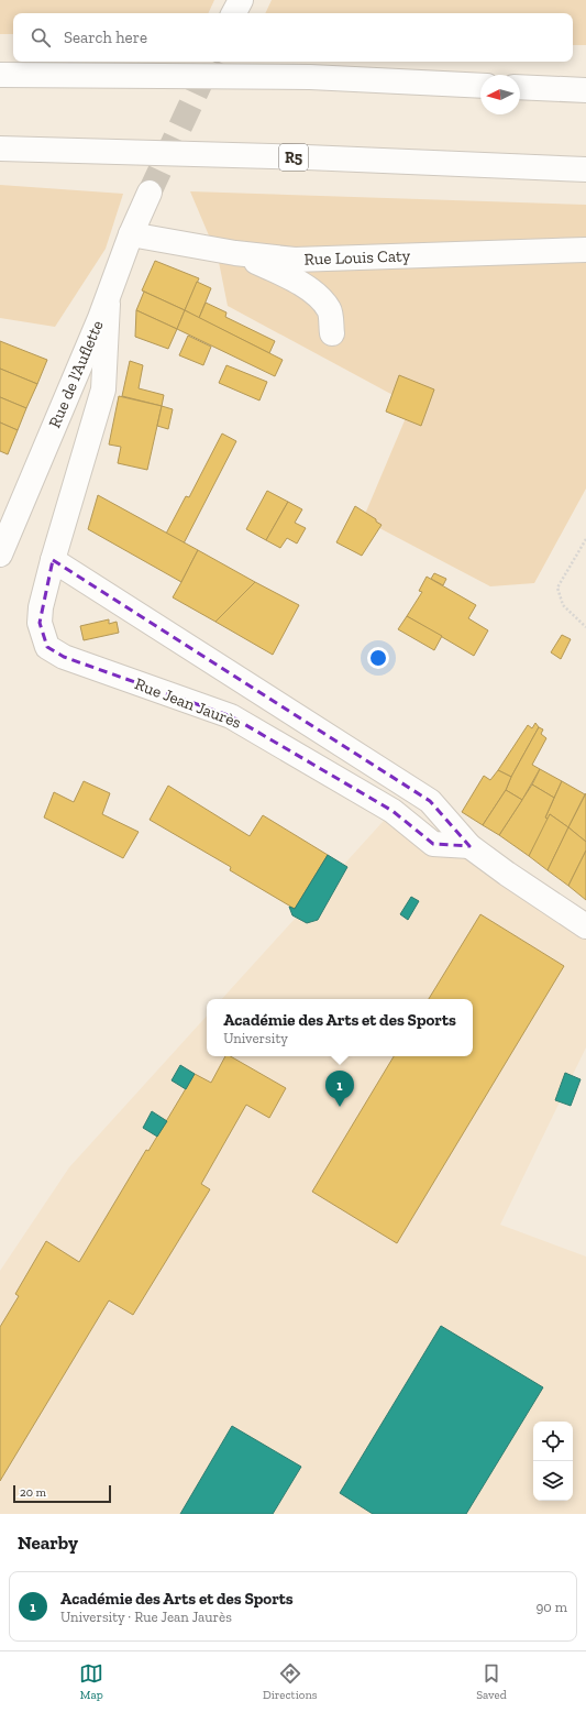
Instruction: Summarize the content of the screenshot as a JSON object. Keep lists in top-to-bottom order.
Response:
{
  "streets": {
    "main road": [
      "R5",
      "Rue Louis Caty",
      "Rue de l'Auflette",
      "Rue Jean Jaurès"
    ]
  },
  "crossings": [
    ["Rue Louis Caty", "Rue de l'Auflette"],
    ["Rue de l'Auflette", "Rue Jean Jaurès"]
  ],
  "scale_bar": "20 m",
  "north": "left",
  "page": {
    "search": "Search here",
    "popup": ["Académie des Arts et des Sports", "University"],
    "pins": "1",
    "scale": "20 m",
    "heading": "Nearby",
    "list": [
      {
        "mark": "1",
        "name": "Académie des Arts et des Sports",
        "note": "University · Rue Jean Jaurès",
        "value": "90 m"
      }
    ],
    "nav": ["Map", "Directions", "Saved"]
  }
}
